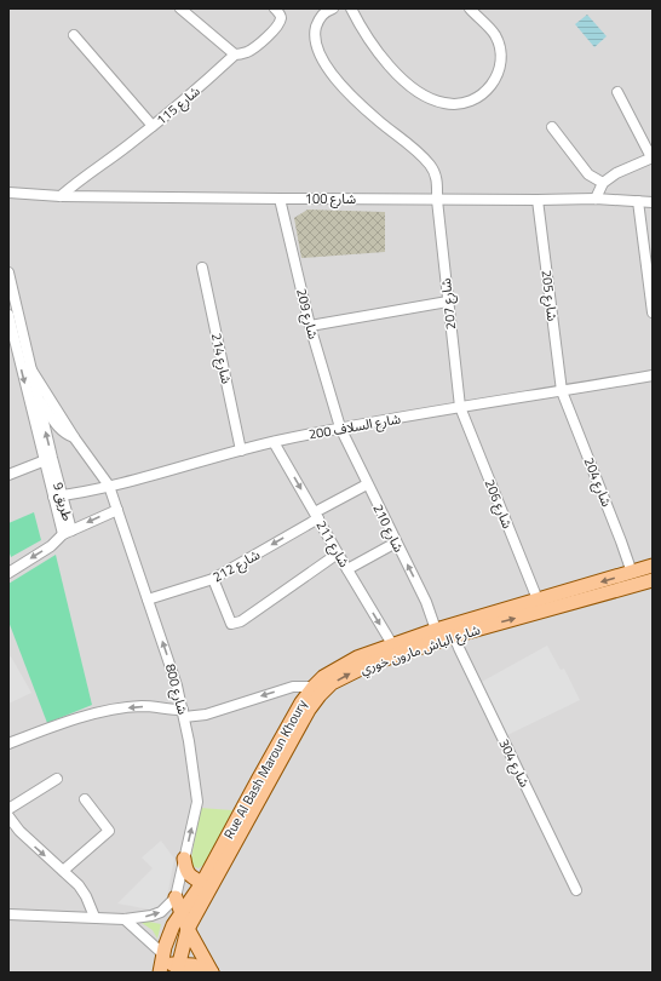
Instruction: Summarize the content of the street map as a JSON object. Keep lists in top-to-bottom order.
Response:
{
  "streets": {
    "main road": ["شارع الباش مارون خوري", "Rue Al Bash Maroun Khoury"],
    "street": [
      "شارع 115",
      "شارع 100",
      "شارع 205",
      "شارع 207",
      "شارع 209",
      "شارع 214",
      "200 شارع السلاف",
      "شارع 204",
      "9 طريق",
      "شارع 206",
      "شارع 210",
      "شارع 211",
      "شارع 212",
      "800 شارع",
      "شارع 304"
    ]
  },
  "crossings": [
    ["شارع 115", "شارع 100"],
    ["شارع 100", "شارع 205"],
    ["شارع 100", "شارع 207"],
    ["شارع 100", "شارع 209"],
    ["شارع 205", "200 شارع السلاف"],
    ["شارع 205", "شارع 204"],
    ["شارع 207", "200 شارع السلاف"],
    ["شارع 207", "شارع 206"],
    ["شارع 209", "200 شارع السلاف"],
    ["شارع 209", "شارع 210"],
    ["شارع 214", "200 شارع السلاف"],
    ["200 شارع السلاف", "شارع 204"],
    ["200 شارع السلاف", "9 طريق"],
    ["200 شارع السلاف", "شارع 206"],
    ["200 شارع السلاف", "شارع 210"],
    ["200 شارع السلاف", "شارع 211"],
    ["200 شارع السلاف", "800 شارع"],
    ["شارع 204", "Rue Al Bash Maroun Khoury"],
    ["شارع 206", "Rue Al Bash Maroun Khoury"],
    ["شارع 210", "شارع 212"],
    ["شارع 210", "Rue Al Bash Maroun Khoury"],
    ["شارع 211", "شارع 212"],
    ["شارع 211", "Rue Al Bash Maroun Khoury"],
    ["شارع 212", "800 شارع"],
    ["شارع الباش مارون خوري", "شارع 304"]
  ],
  "one_way": [
    "شارع 210",
    "شارع 211",
    "شارع 212",
    "شارع الباش مارون خوري",
    "800 شارع"
  ]
}
